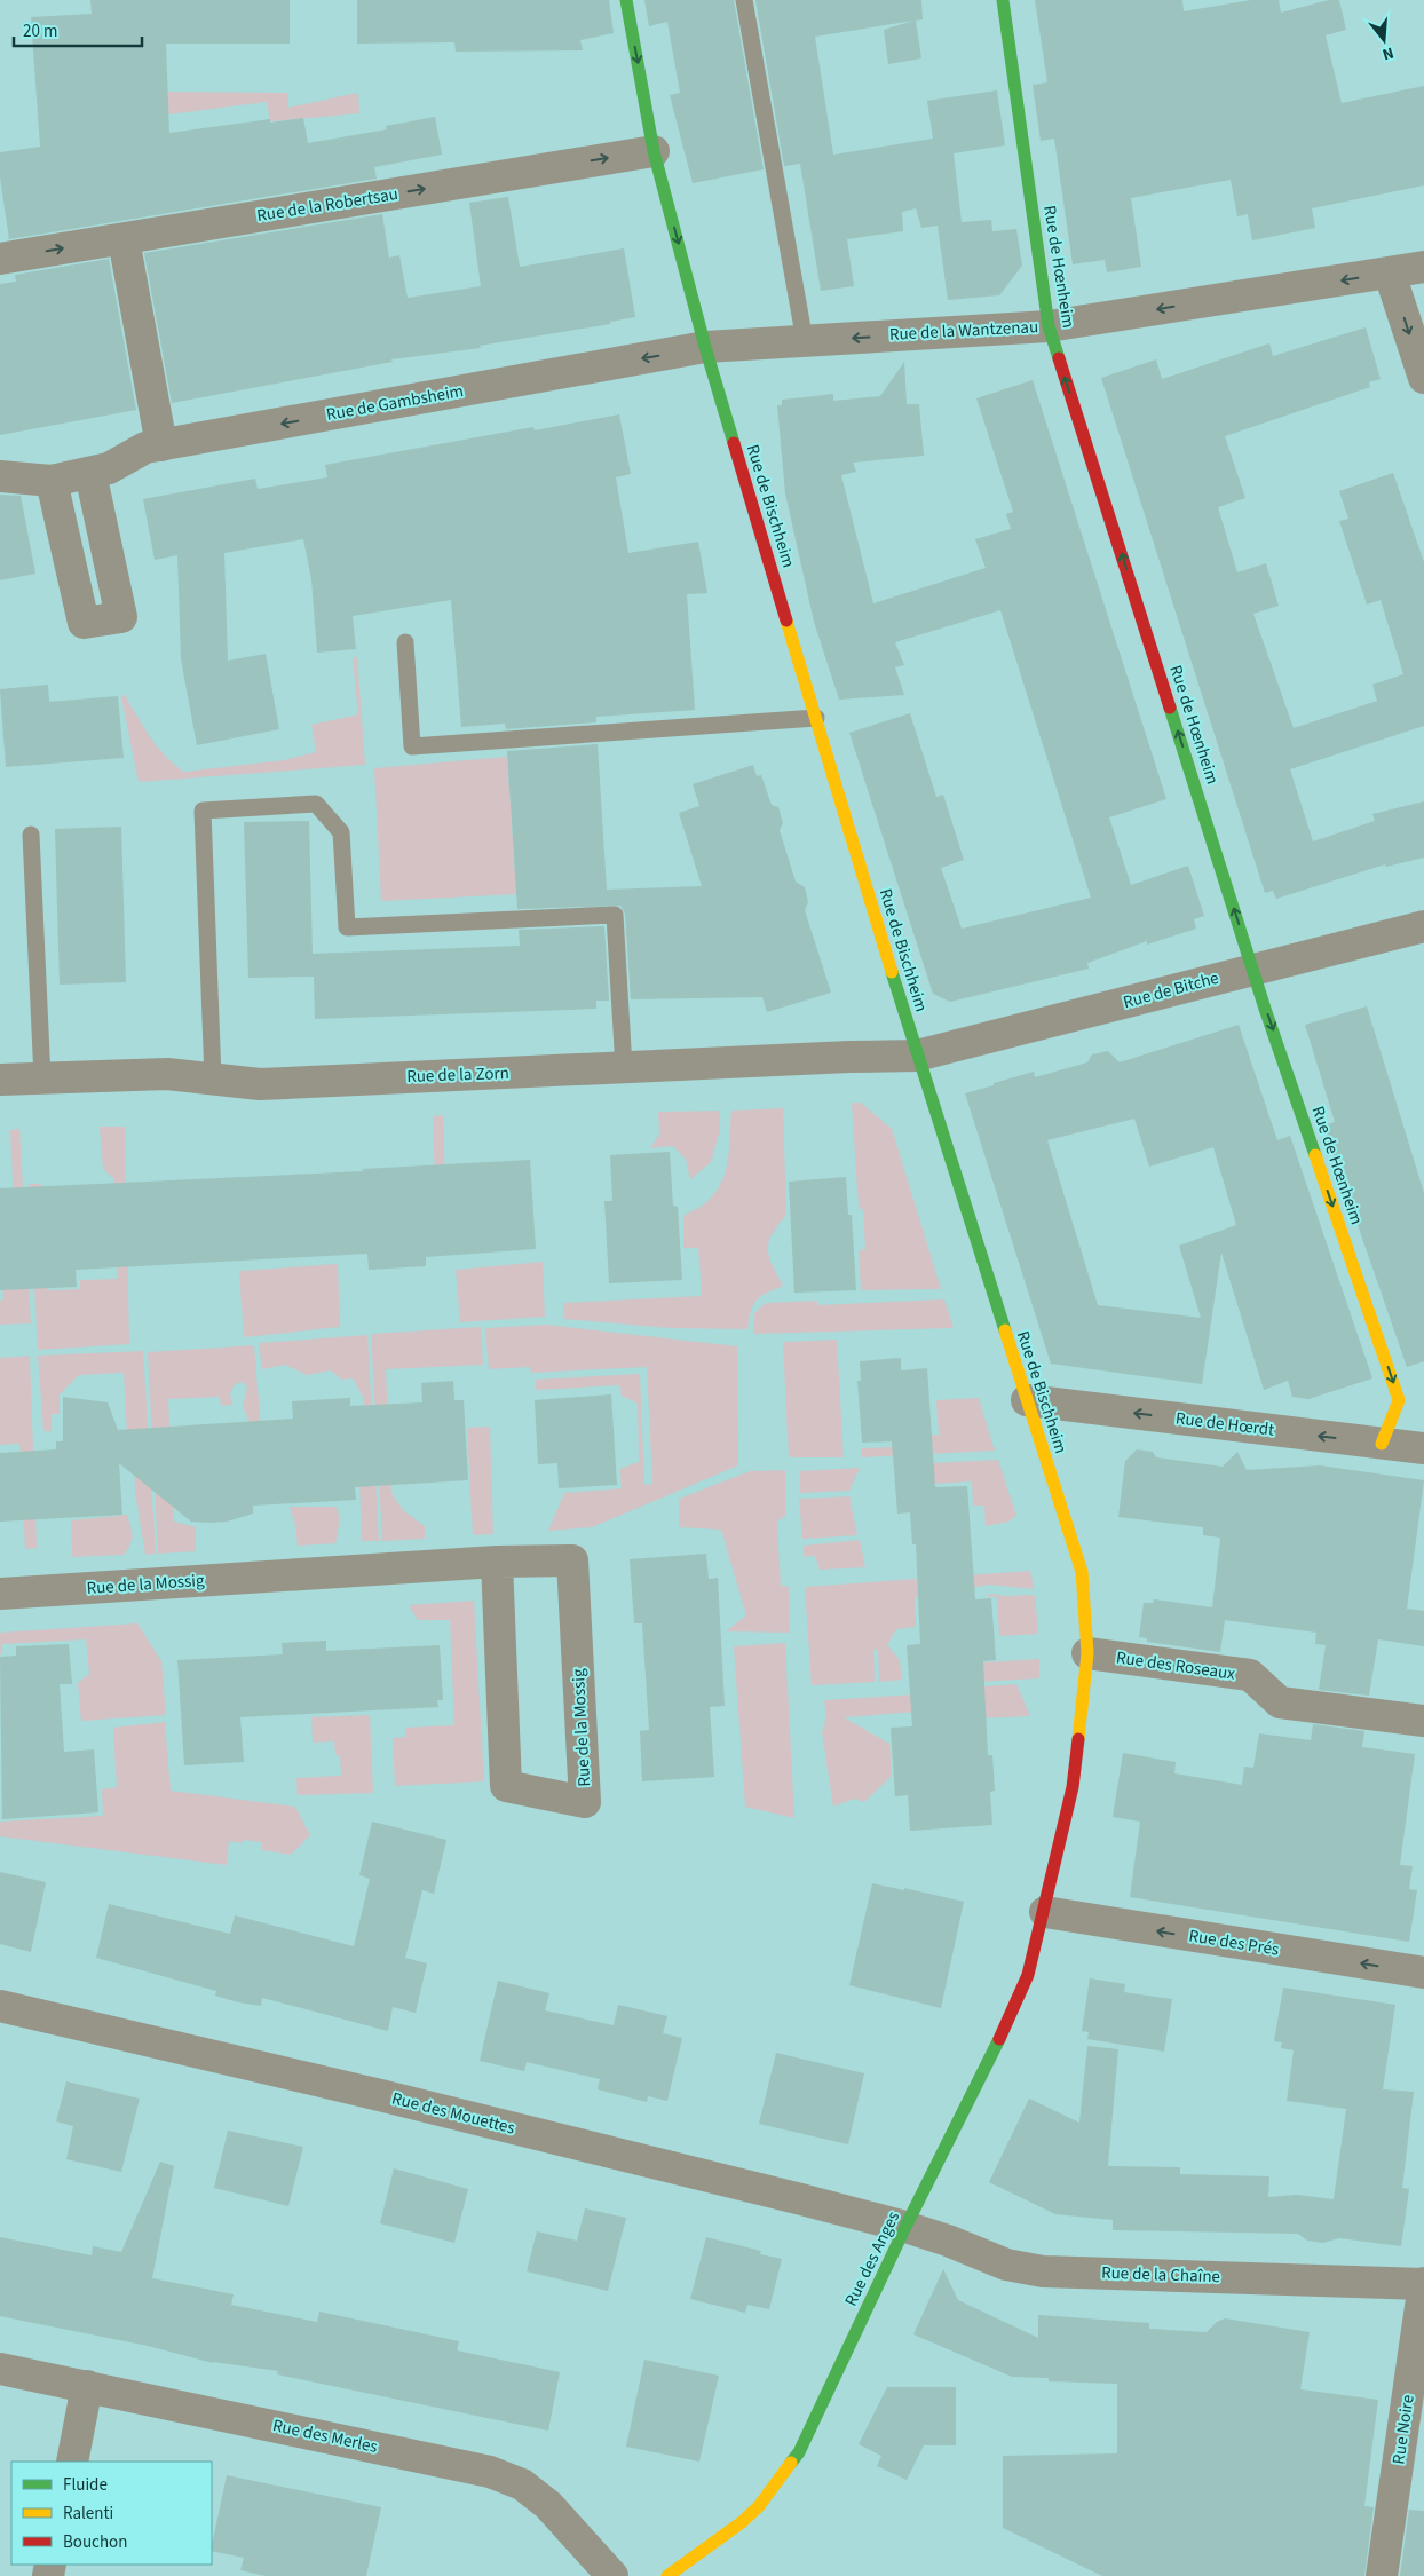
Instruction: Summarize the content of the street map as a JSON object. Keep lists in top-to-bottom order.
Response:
{
  "streets": {
    "street": [
      "Rue de la Robertsau",
      "Rue de Hœnheim",
      "Rue de la Wantzenau",
      "Rue de Gambsheim",
      "Rue de Bischheim",
      "Rue de Bitche",
      "Rue de la Zorn",
      "Rue de Hœrdt",
      "Rue de la Mossig",
      "Rue des Roseaux",
      "Rue des Prés",
      "Rue des Mouettes",
      "Rue des Anges",
      "Rue de la Chaîne",
      "Rue Noire",
      "Rue des Merles"
    ]
  },
  "crossings": [
    ["Rue de la Robertsau", "Rue de Bischheim"],
    ["Rue de Hœnheim", "Rue de la Wantzenau"],
    ["Rue de Hœnheim", "Rue de Bitche"],
    ["Rue de Hœnheim", "Rue de Hœrdt"],
    ["Rue de la Wantzenau", "Rue de Gambsheim"],
    ["Rue de la Wantzenau", "Rue de Bischheim"],
    ["Rue de Gambsheim", "Rue de Bischheim"],
    ["Rue de Bischheim", "Rue de Bitche"],
    ["Rue de Bischheim", "Rue de la Zorn"],
    ["Rue de Bischheim", "Rue de Hœrdt"],
    ["Rue de Bischheim", "Rue des Roseaux"],
    ["Rue de Bischheim", "Rue des Prés"],
    ["Rue de Bischheim", "Rue des Anges"],
    ["Rue de Bitche", "Rue de la Zorn"],
    ["Rue des Prés", "Rue des Anges"],
    ["Rue des Mouettes", "Rue des Anges"],
    ["Rue des Mouettes", "Rue de la Chaîne"],
    ["Rue des Anges", "Rue de la Chaîne"],
    ["Rue de la Chaîne", "Rue Noire"]
  ],
  "one_way": [
    "Rue de la Robertsau",
    "Rue de la Wantzenau",
    "Rue de Gambsheim",
    "Rue de Hœrdt",
    "Rue des Prés"
  ],
  "legend": ["Fluide", "Ralenti", "Bouchon"],
  "scale_bar": "20 m",
  "north": "bottom"
}
